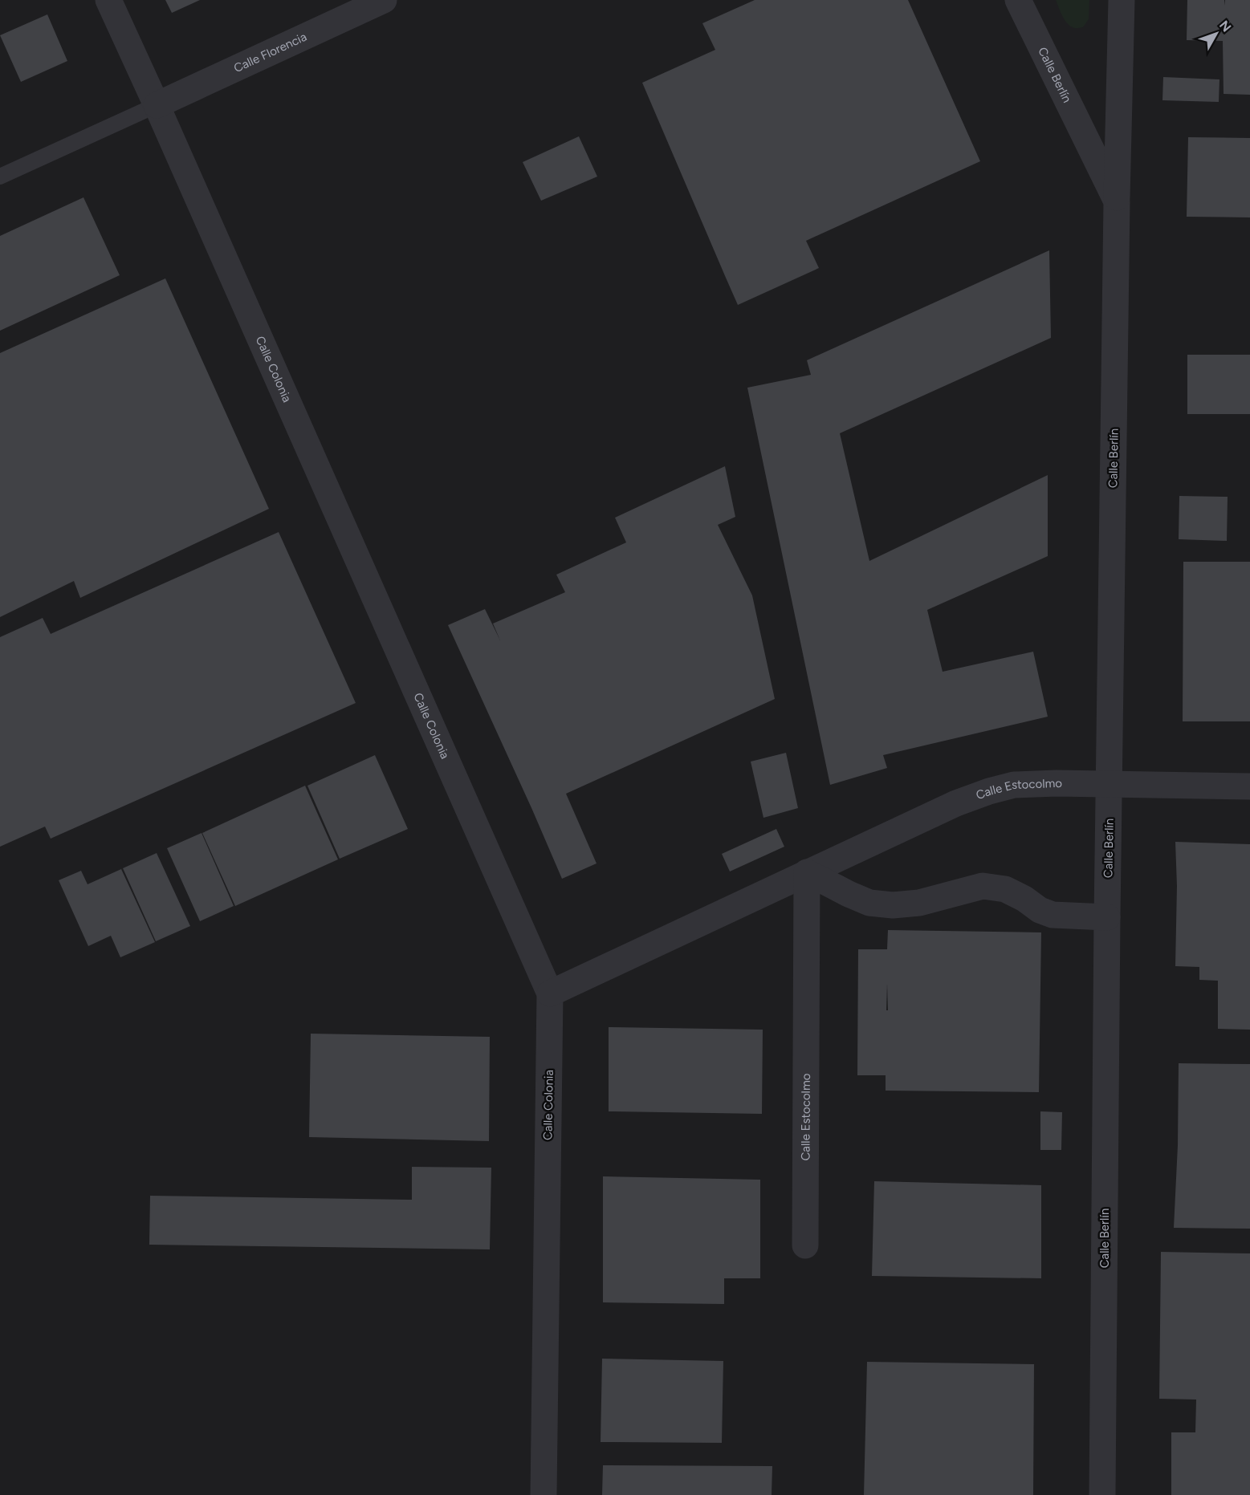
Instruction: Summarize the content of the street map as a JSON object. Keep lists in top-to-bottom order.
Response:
{
  "streets": {
    "street": [
      "Calle Florencia",
      "Calle Berlín",
      "Calle Colonia",
      "Calle Estocolmo"
    ]
  },
  "crossings": [
    ["Calle Florencia", "Calle Colonia"],
    ["Calle Berlín", "Calle Estocolmo"],
    ["Calle Colonia", "Calle Estocolmo"]
  ],
  "north": "top right"
}
